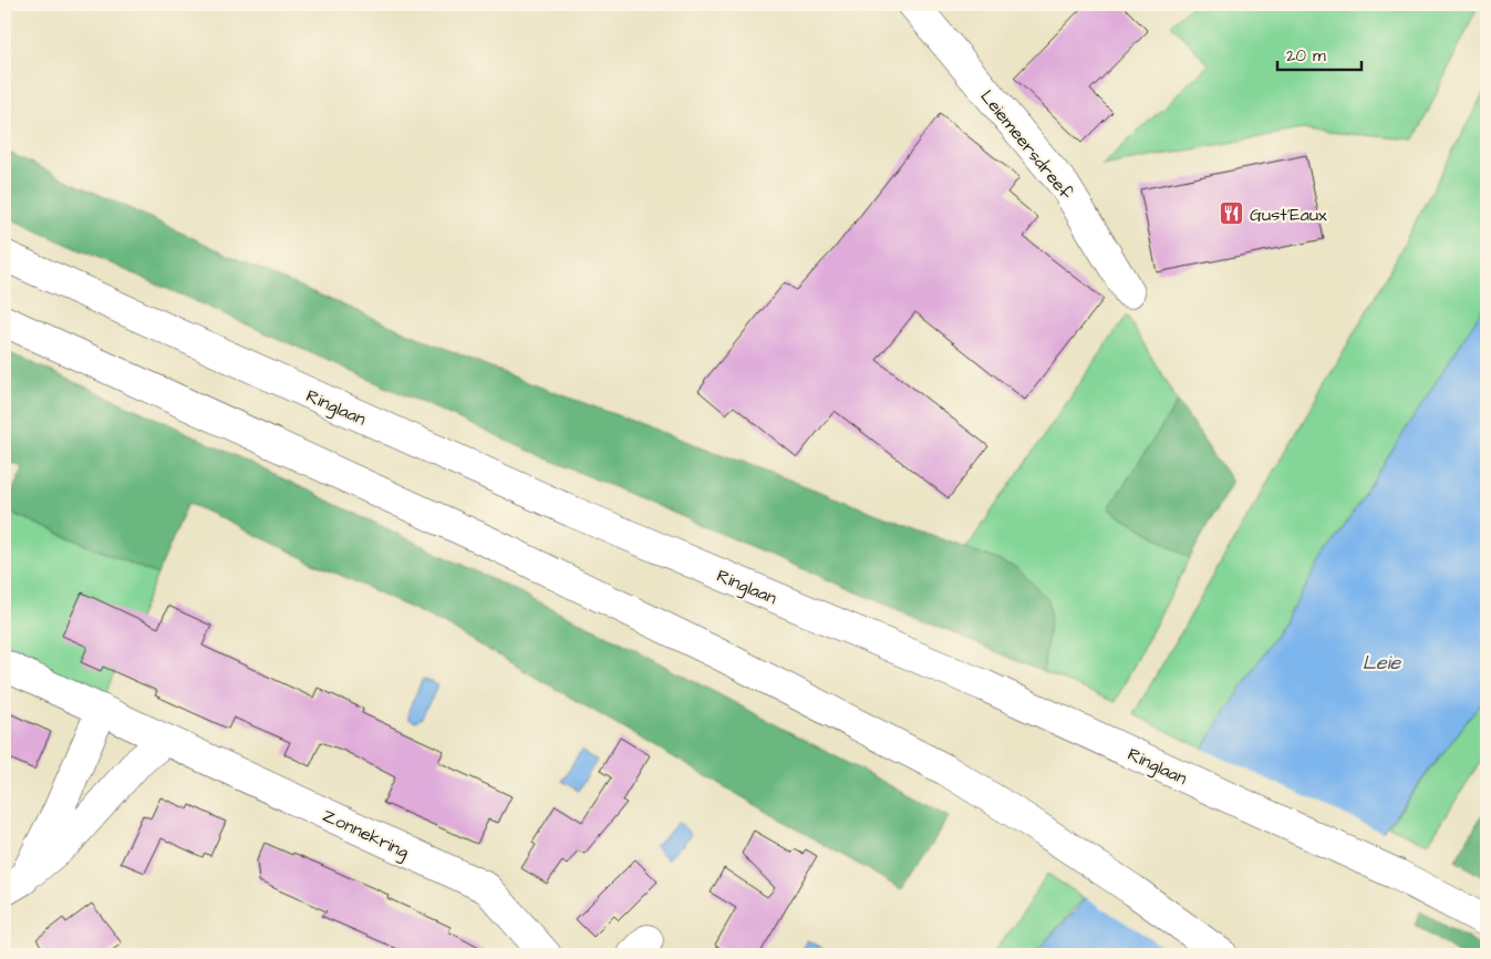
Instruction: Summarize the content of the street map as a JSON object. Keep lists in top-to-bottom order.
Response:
{
  "streets": {
    "main road": ["Leiemeersdreef", "Ringlaan", "Zonnekring"]
  },
  "water": ["Leie"],
  "places": {
    "restaurant": ["Gust'Eaux"]
  },
  "scale_bar": "20 m"
}
